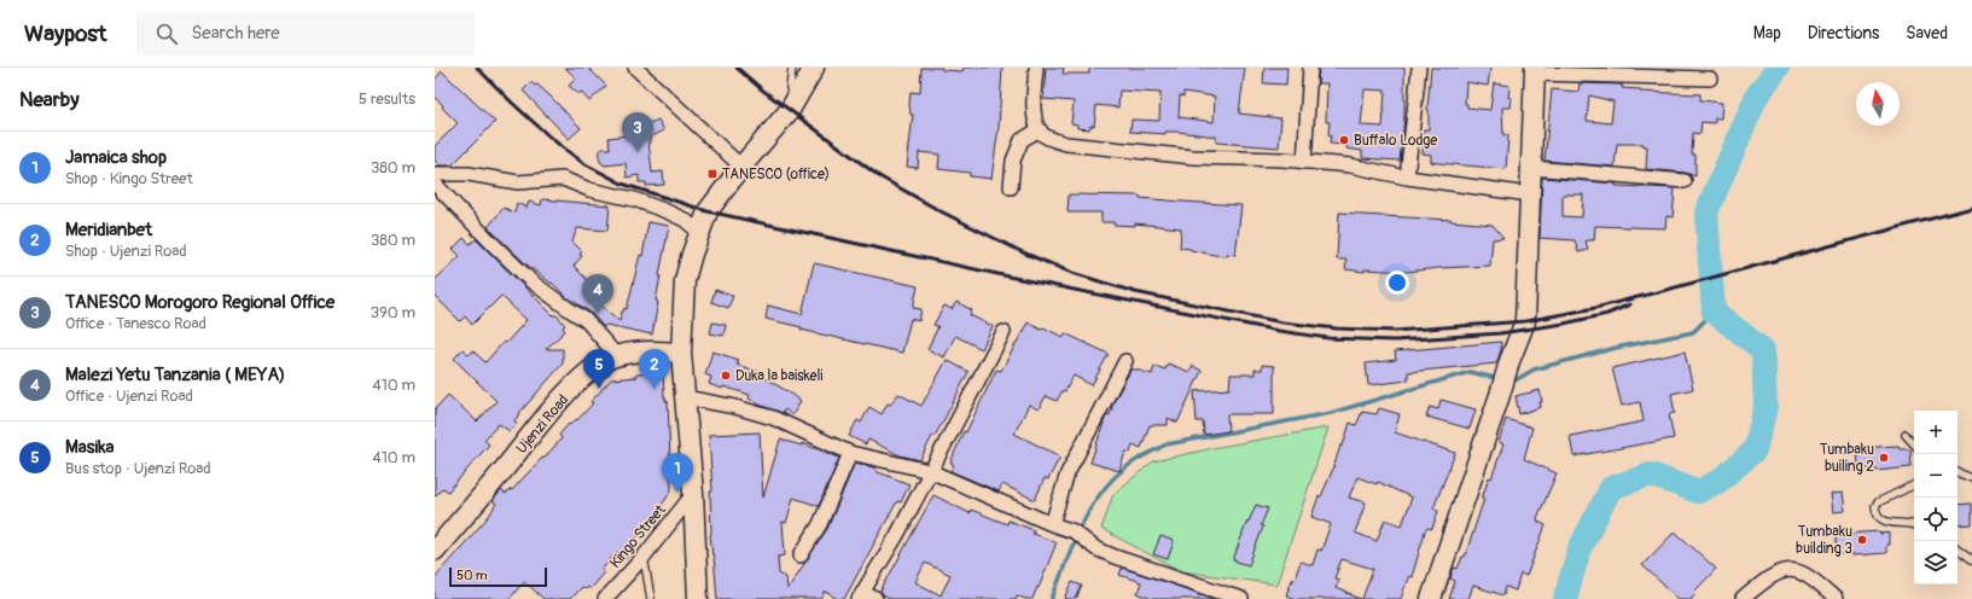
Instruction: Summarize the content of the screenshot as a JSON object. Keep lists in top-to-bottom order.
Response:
{
  "streets": {
    "street": ["Ujenzi Road", "Kingo Street"]
  },
  "places": {
    "other": [
      "Buffalo Lodge",
      "Duka la baiskeli",
      "Tumbaku builing 2",
      "Tumbaku building 3"
    ],
    "transit": ["TANESCO (office)"]
  },
  "scale_bar": "50 m",
  "north": "top",
  "page": {
    "header": "Waypost",
    "search": "Search here",
    "nav": ["Map", "Directions", "Saved"],
    "heading": ["Nearby", "5 results"],
    "pins": [
      "3",
      "4",
      "2",
      "5",
      "1"
    ],
    "list": [
      {
        "mark": "1",
        "name": "Jamaica shop",
        "note": "Shop · Kingo Street",
        "value": "380 m"
      },
      {
        "mark": "2",
        "name": "Meridianbet",
        "note": "Shop · Ujenzi Road",
        "value": "380 m"
      },
      {
        "mark": "3",
        "name": "TANESCO Morogoro Regional Office",
        "note": "Office · Tanesco Road",
        "value": "390 m"
      },
      {
        "mark": "4",
        "name": "Malezi Yetu Tanzania ( MEYA)",
        "note": "Office · Ujenzi Road",
        "value": "410 m"
      },
      {
        "mark": "5",
        "name": "Masika",
        "note": "Bus stop · Ujenzi Road",
        "value": "410 m"
      }
    ],
    "map_buttons": ["+", "−"],
    "scale": "50 m"
  }
}
